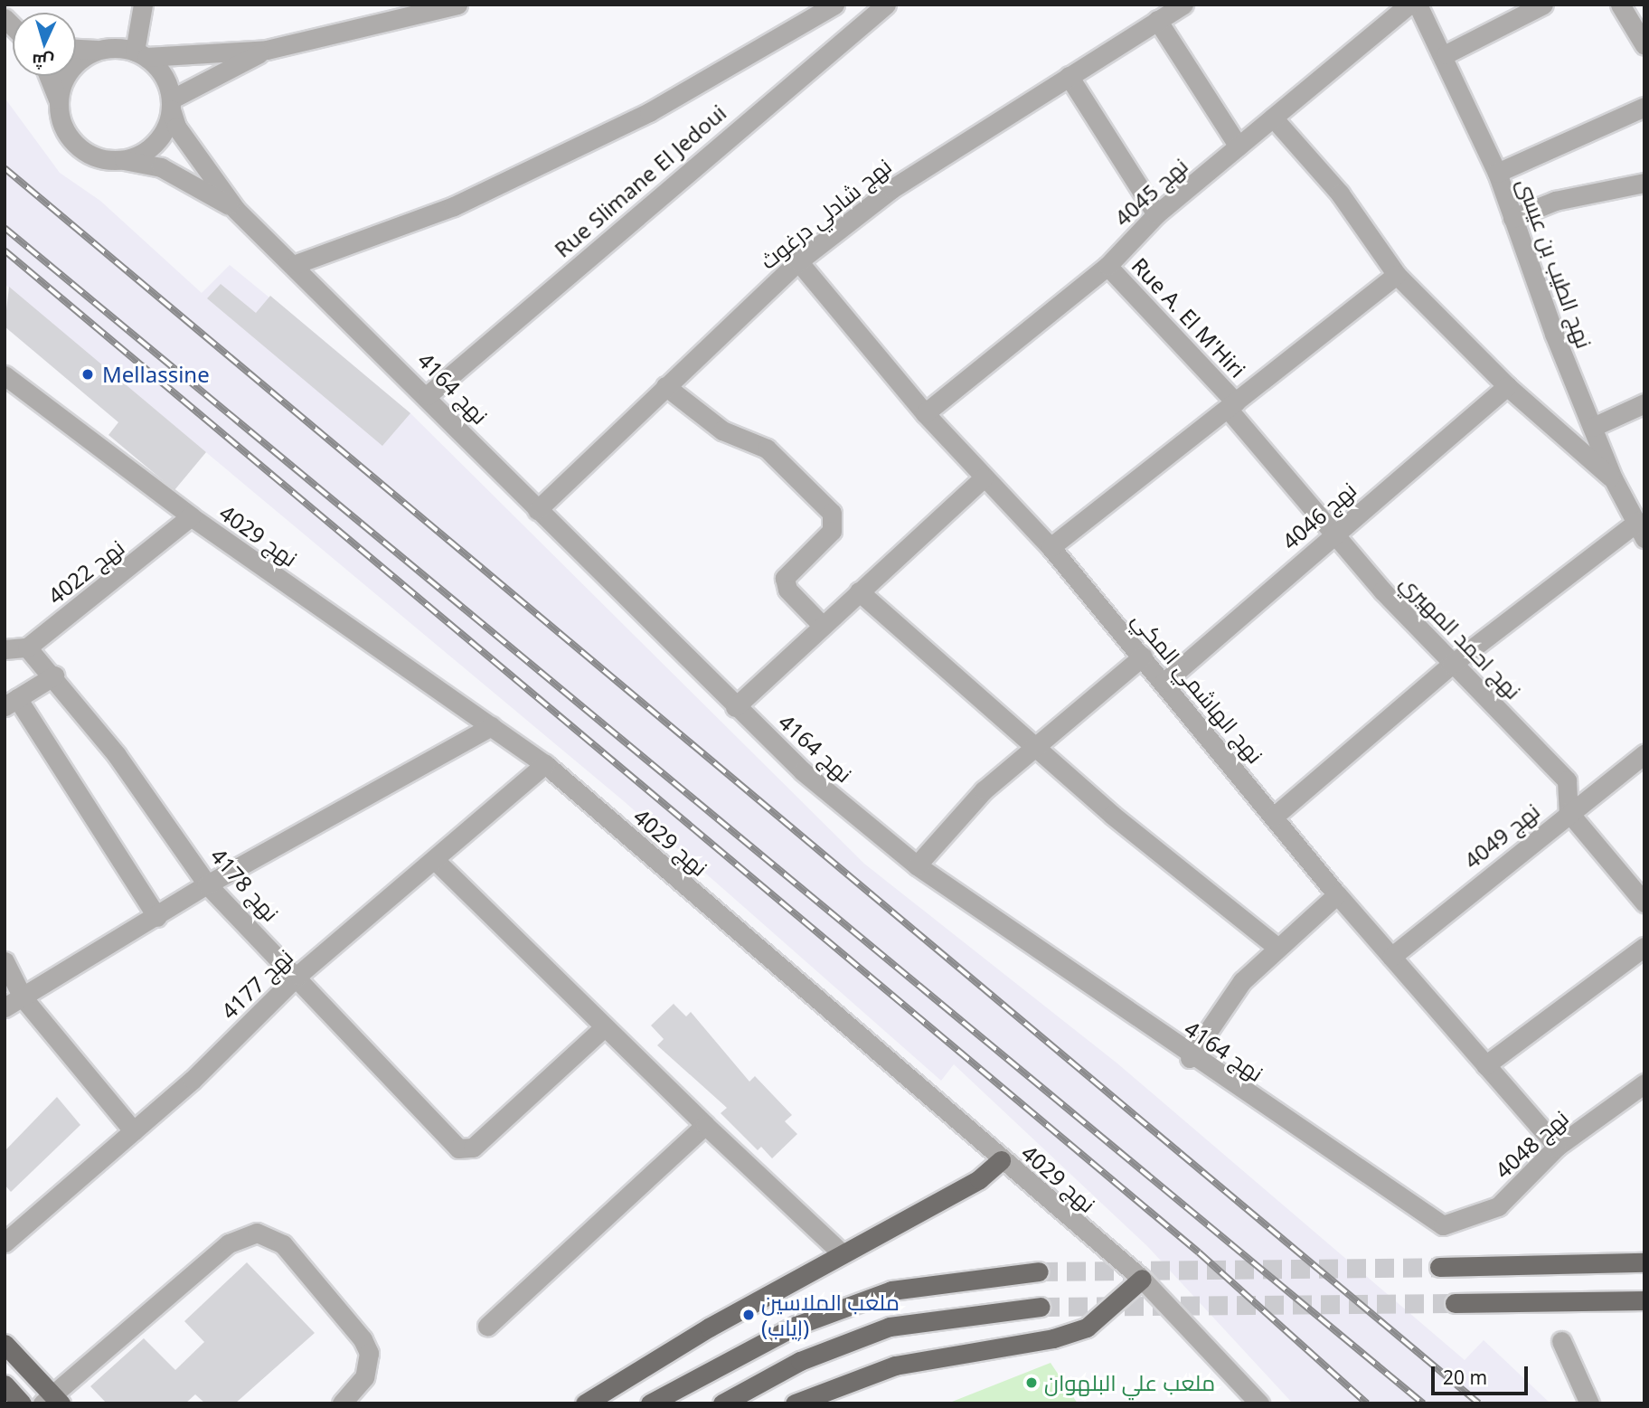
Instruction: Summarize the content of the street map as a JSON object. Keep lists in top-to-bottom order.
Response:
{
  "streets": {
    "street": [
      "Rue Slimane El Jedoui",
      "نهج 4045",
      "نهج شادلي درغوث",
      "نهج الطيب بن عيسى",
      "Rue A. El M'Hiri",
      "نهج 4164",
      "نهج 4046",
      "نهج 4029",
      "نهج 4022",
      "نهج احمد المهيري",
      "نهج الهاشمي المكي",
      "نهج 4049",
      "نهج 4178",
      "نهج 4177",
      "نهج 4048"
    ]
  },
  "crossings": [
    ["Rue Slimane El Jedoui", "نهج 4164"],
    ["نهج 4045", "Rue A. El M'Hiri"],
    ["نهج 4045", "نهج الهاشمي المكي"],
    ["نهج شادلي درغوث", "نهج 4164"],
    ["نهج شادلي درغوث", "نهج الهاشمي المكي"],
    ["Rue A. El M'Hiri", "نهج احمد المهيري"],
    ["نهج 4164", "نهج 4048"],
    ["نهج 4046", "نهج احمد المهيري"],
    ["نهج 4046", "نهج الهاشمي المكي"],
    ["نهج 4029", "نهج 4022"],
    ["نهج 4029", "نهج 4177"],
    ["نهج 4022", "نهج 4178"],
    ["نهج احمد المهيري", "نهج 4049"],
    ["نهج الهاشمي المكي", "نهج 4049"],
    ["نهج الهاشمي المكي", "نهج 4048"],
    ["نهج 4178", "نهج 4177"]
  ],
  "places": ["Mellassine", "ملعب الملاسين (إياب)", "ملعب علي البلهوان"],
  "scale_bar": "20 m",
  "north": "bottom"
}
